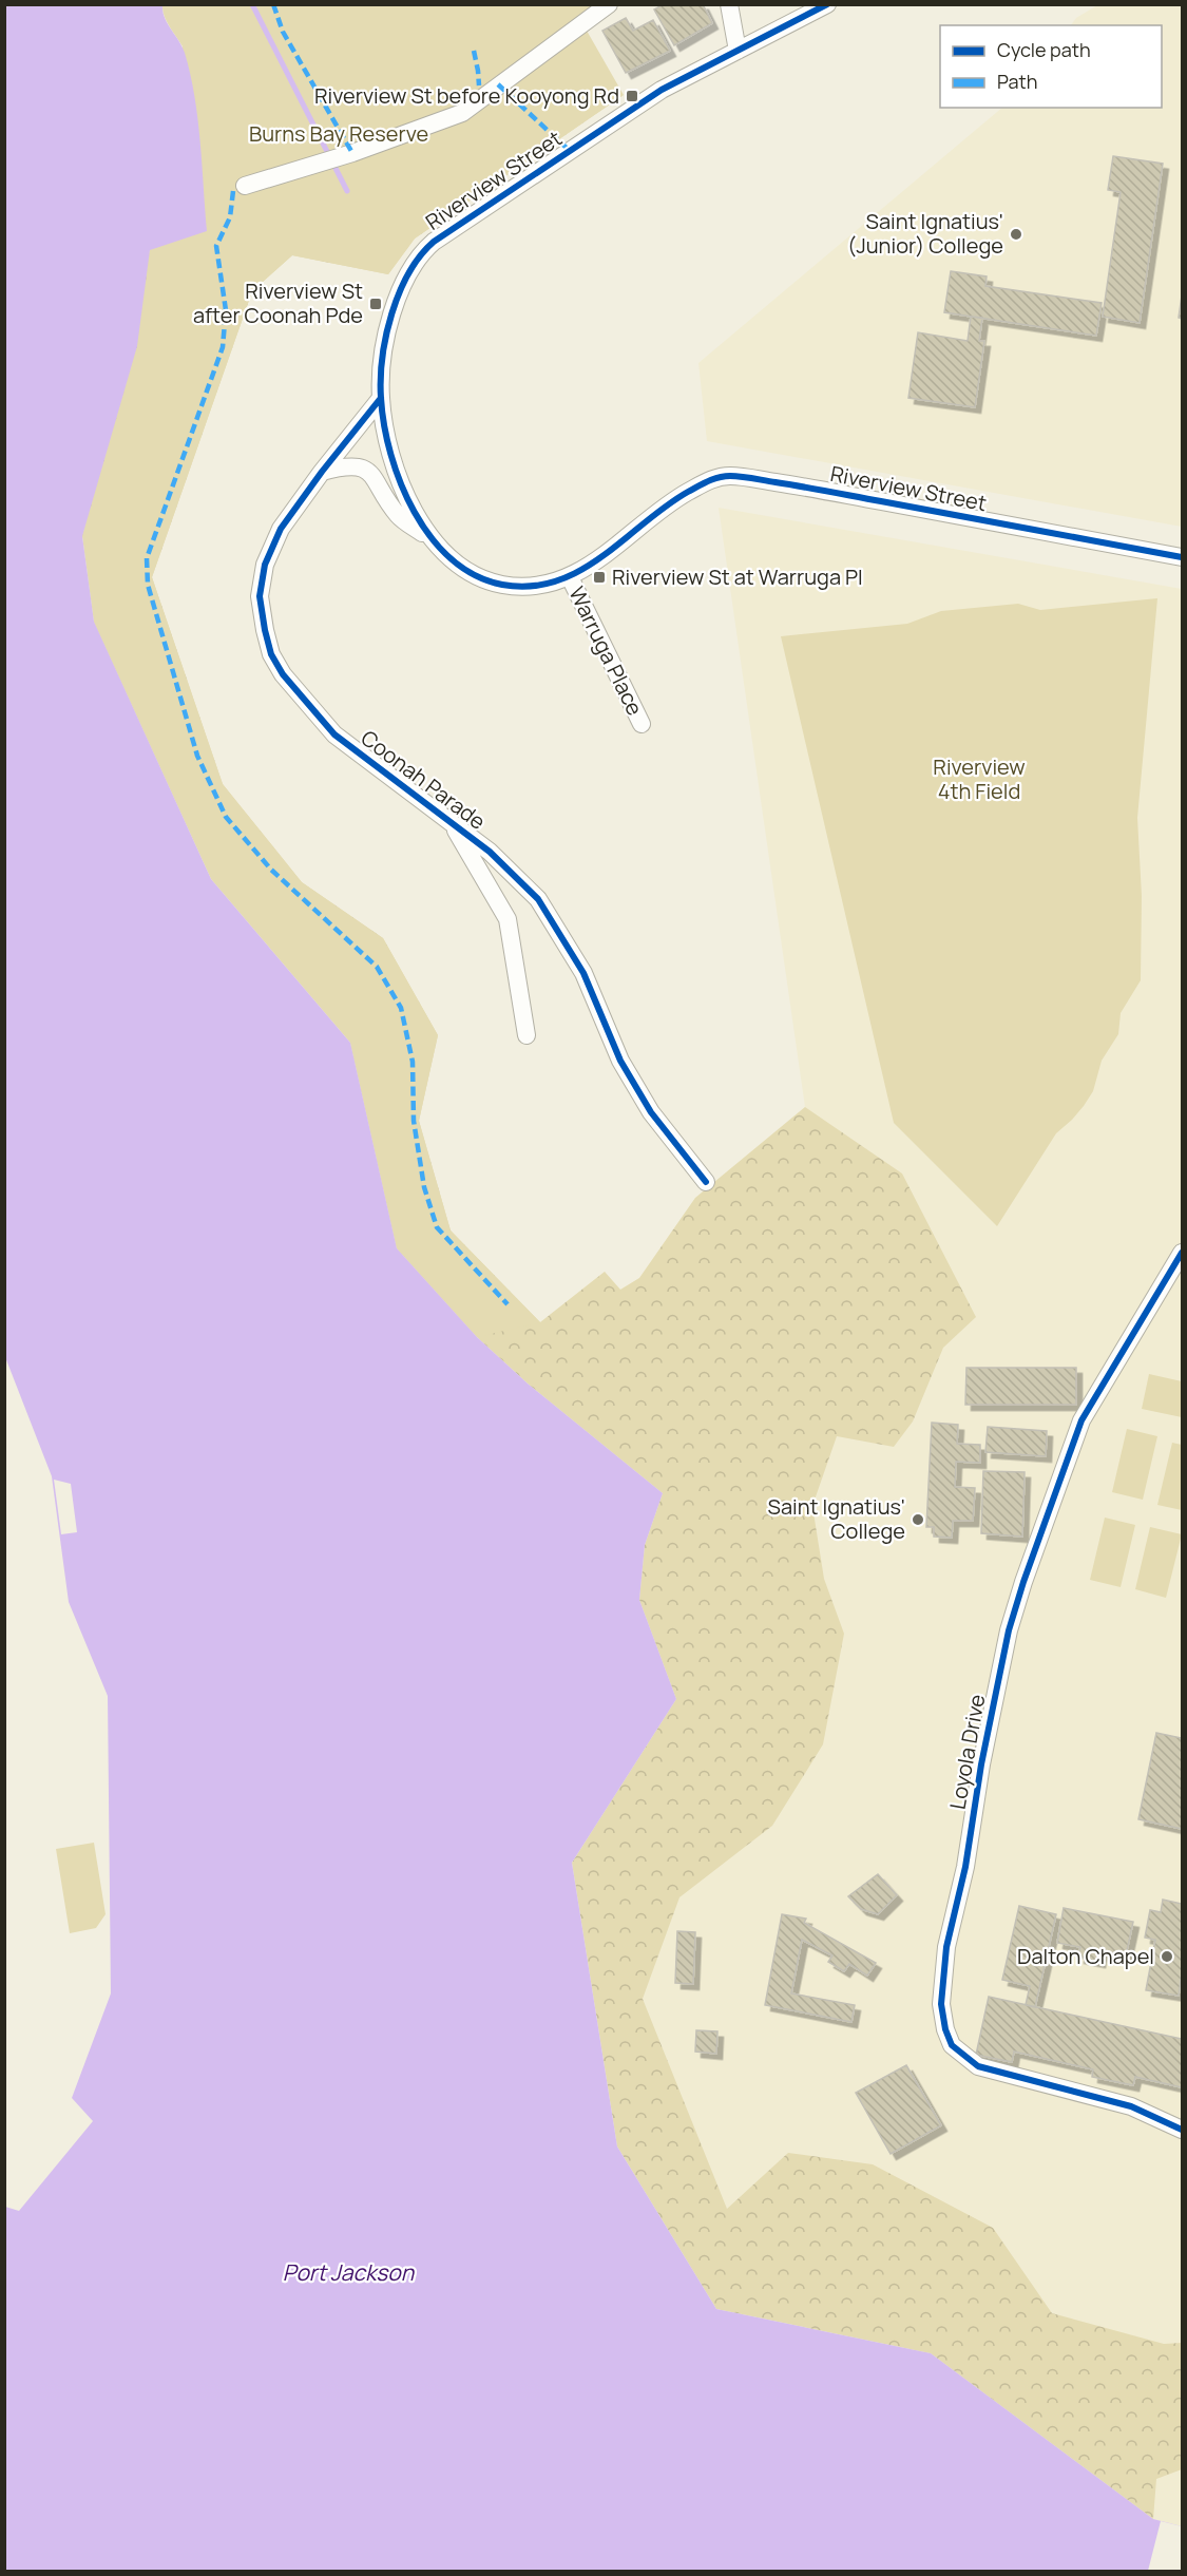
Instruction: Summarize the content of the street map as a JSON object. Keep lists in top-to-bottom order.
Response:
{
  "streets": {
    "street": [
      "Riverview Street",
      "Warruga Place",
      "Coonah Parade",
      "Loyola Drive"
    ]
  },
  "crossings": [
    ["Riverview Street", "Warruga Place"],
    ["Riverview Street", "Coonah Parade"]
  ],
  "water": ["Port Jackson"],
  "parks": ["Burns Bay Reserve", "Riverview 4th Field"],
  "places": {
    "transit": ["Riverview St before Kooyong Rd", "Riverview St after Coonah Pde", "Riverview St at Warruga Pl"],
    "other": ["Saint Ignatius' (Junior) College", "Saint Ignatius' College", "Dalton Chapel"]
  },
  "legend": ["Cycle path", "Path"]
}
